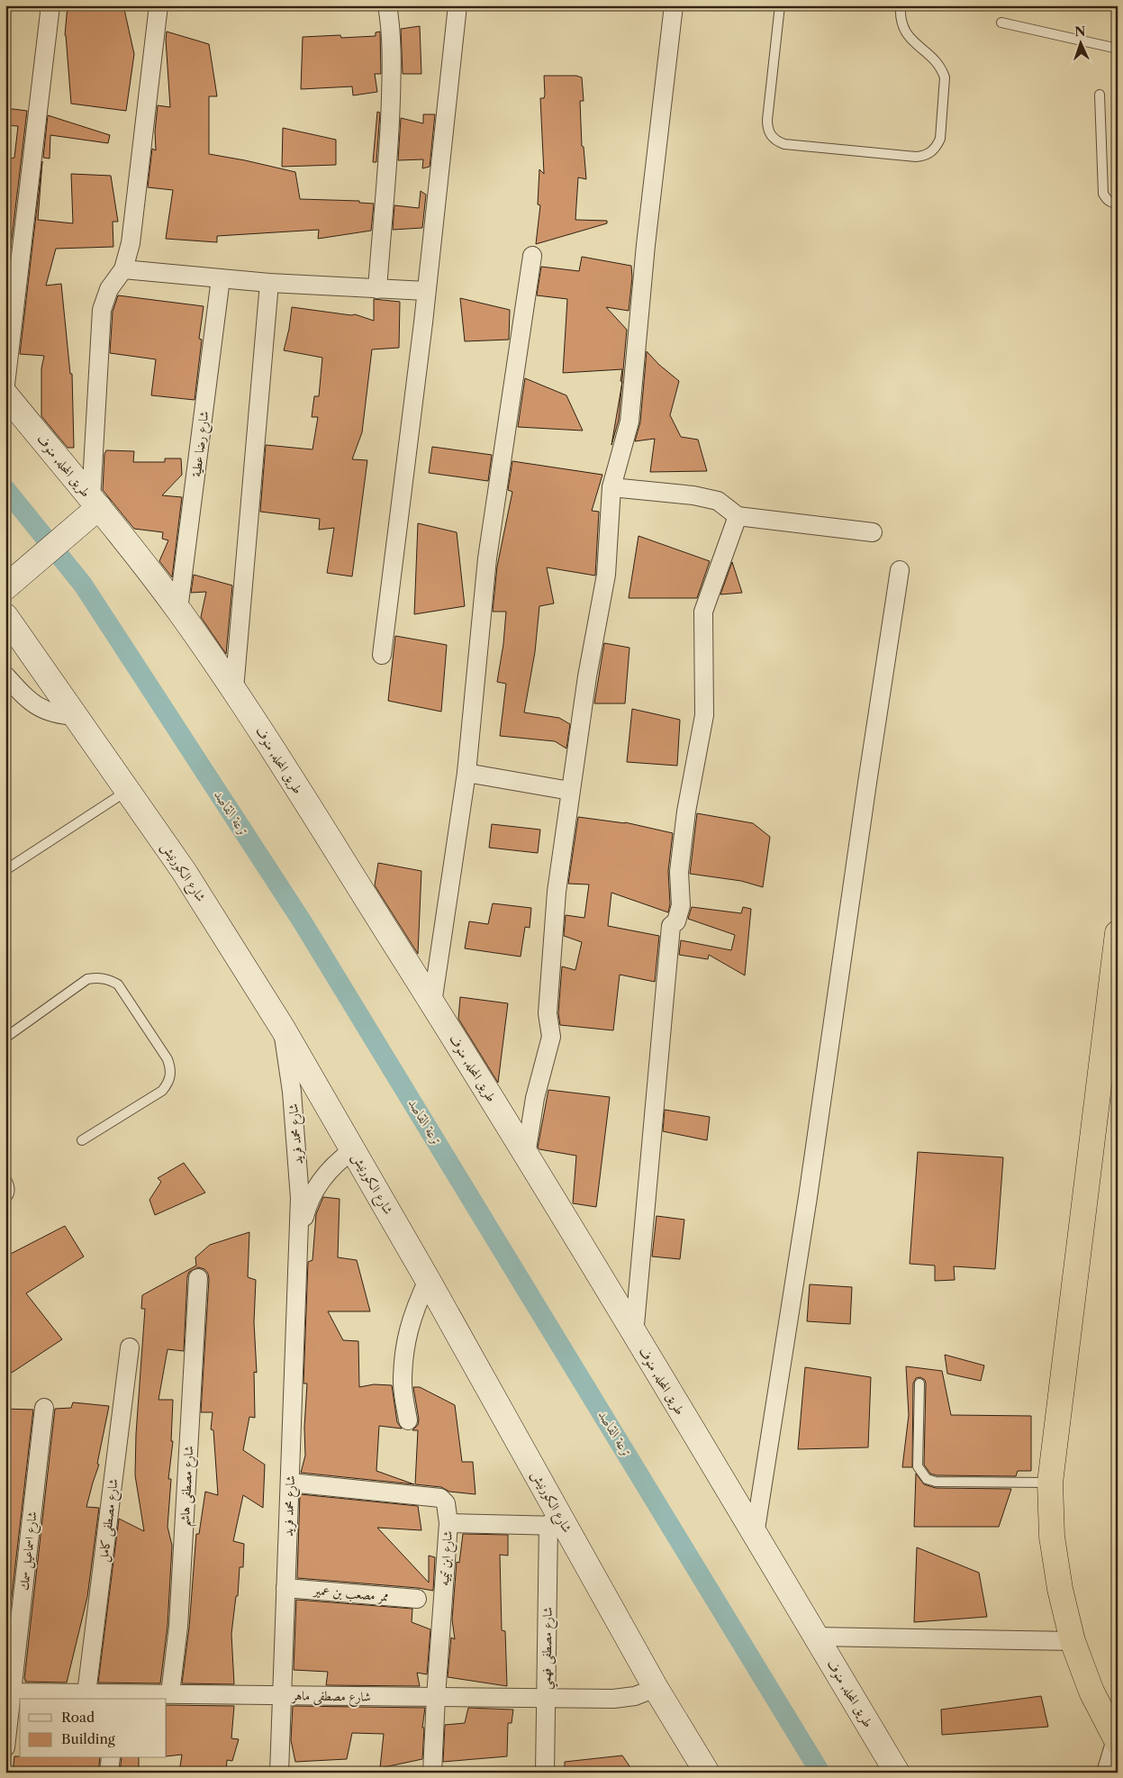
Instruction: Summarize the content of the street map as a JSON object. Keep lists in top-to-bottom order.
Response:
{
  "streets": {
    "main road": ["طريق المحله, منوف", "شارع الكورنيش"],
    "street": [
      "شارع رضا عطية",
      "شارع محمد فريد",
      "شارع مصطفى هاشم",
      "شارع مصطفى كامل",
      "شارع اسماعيل سمك",
      "شارع ابن تيميه",
      "ممر مصعب بن عمير",
      "شارع مصطفى فهمي",
      "شارع مصطفى ماهر"
    ]
  },
  "crossings": [
    ["شارع رضا عطية", "طريق المحله, منوف"],
    ["شارع الكورنيش", "شارع محمد فريد"],
    ["شارع الكورنيش", "شارع مصطفى فهمي"],
    ["شارع الكورنيش", "شارع مصطفى ماهر"],
    ["شارع محمد فريد", "شارع ابن تيميه"],
    ["شارع محمد فريد", "ممر مصعب بن عمير"],
    ["شارع محمد فريد", "شارع مصطفى ماهر"],
    ["شارع مصطفى هاشم", "شارع مصطفى ماهر"],
    ["شارع مصطفى كامل", "شارع مصطفى ماهر"],
    ["شارع اسماعيل سمك", "شارع مصطفى ماهر"],
    ["شارع ابن تيميه", "شارع مصطفى ماهر"],
    ["شارع مصطفى فهمي", "شارع مصطفى ماهر"]
  ],
  "water": ["ترعة القاصد"],
  "legend": ["Road", "Building"],
  "north": "top"
}
